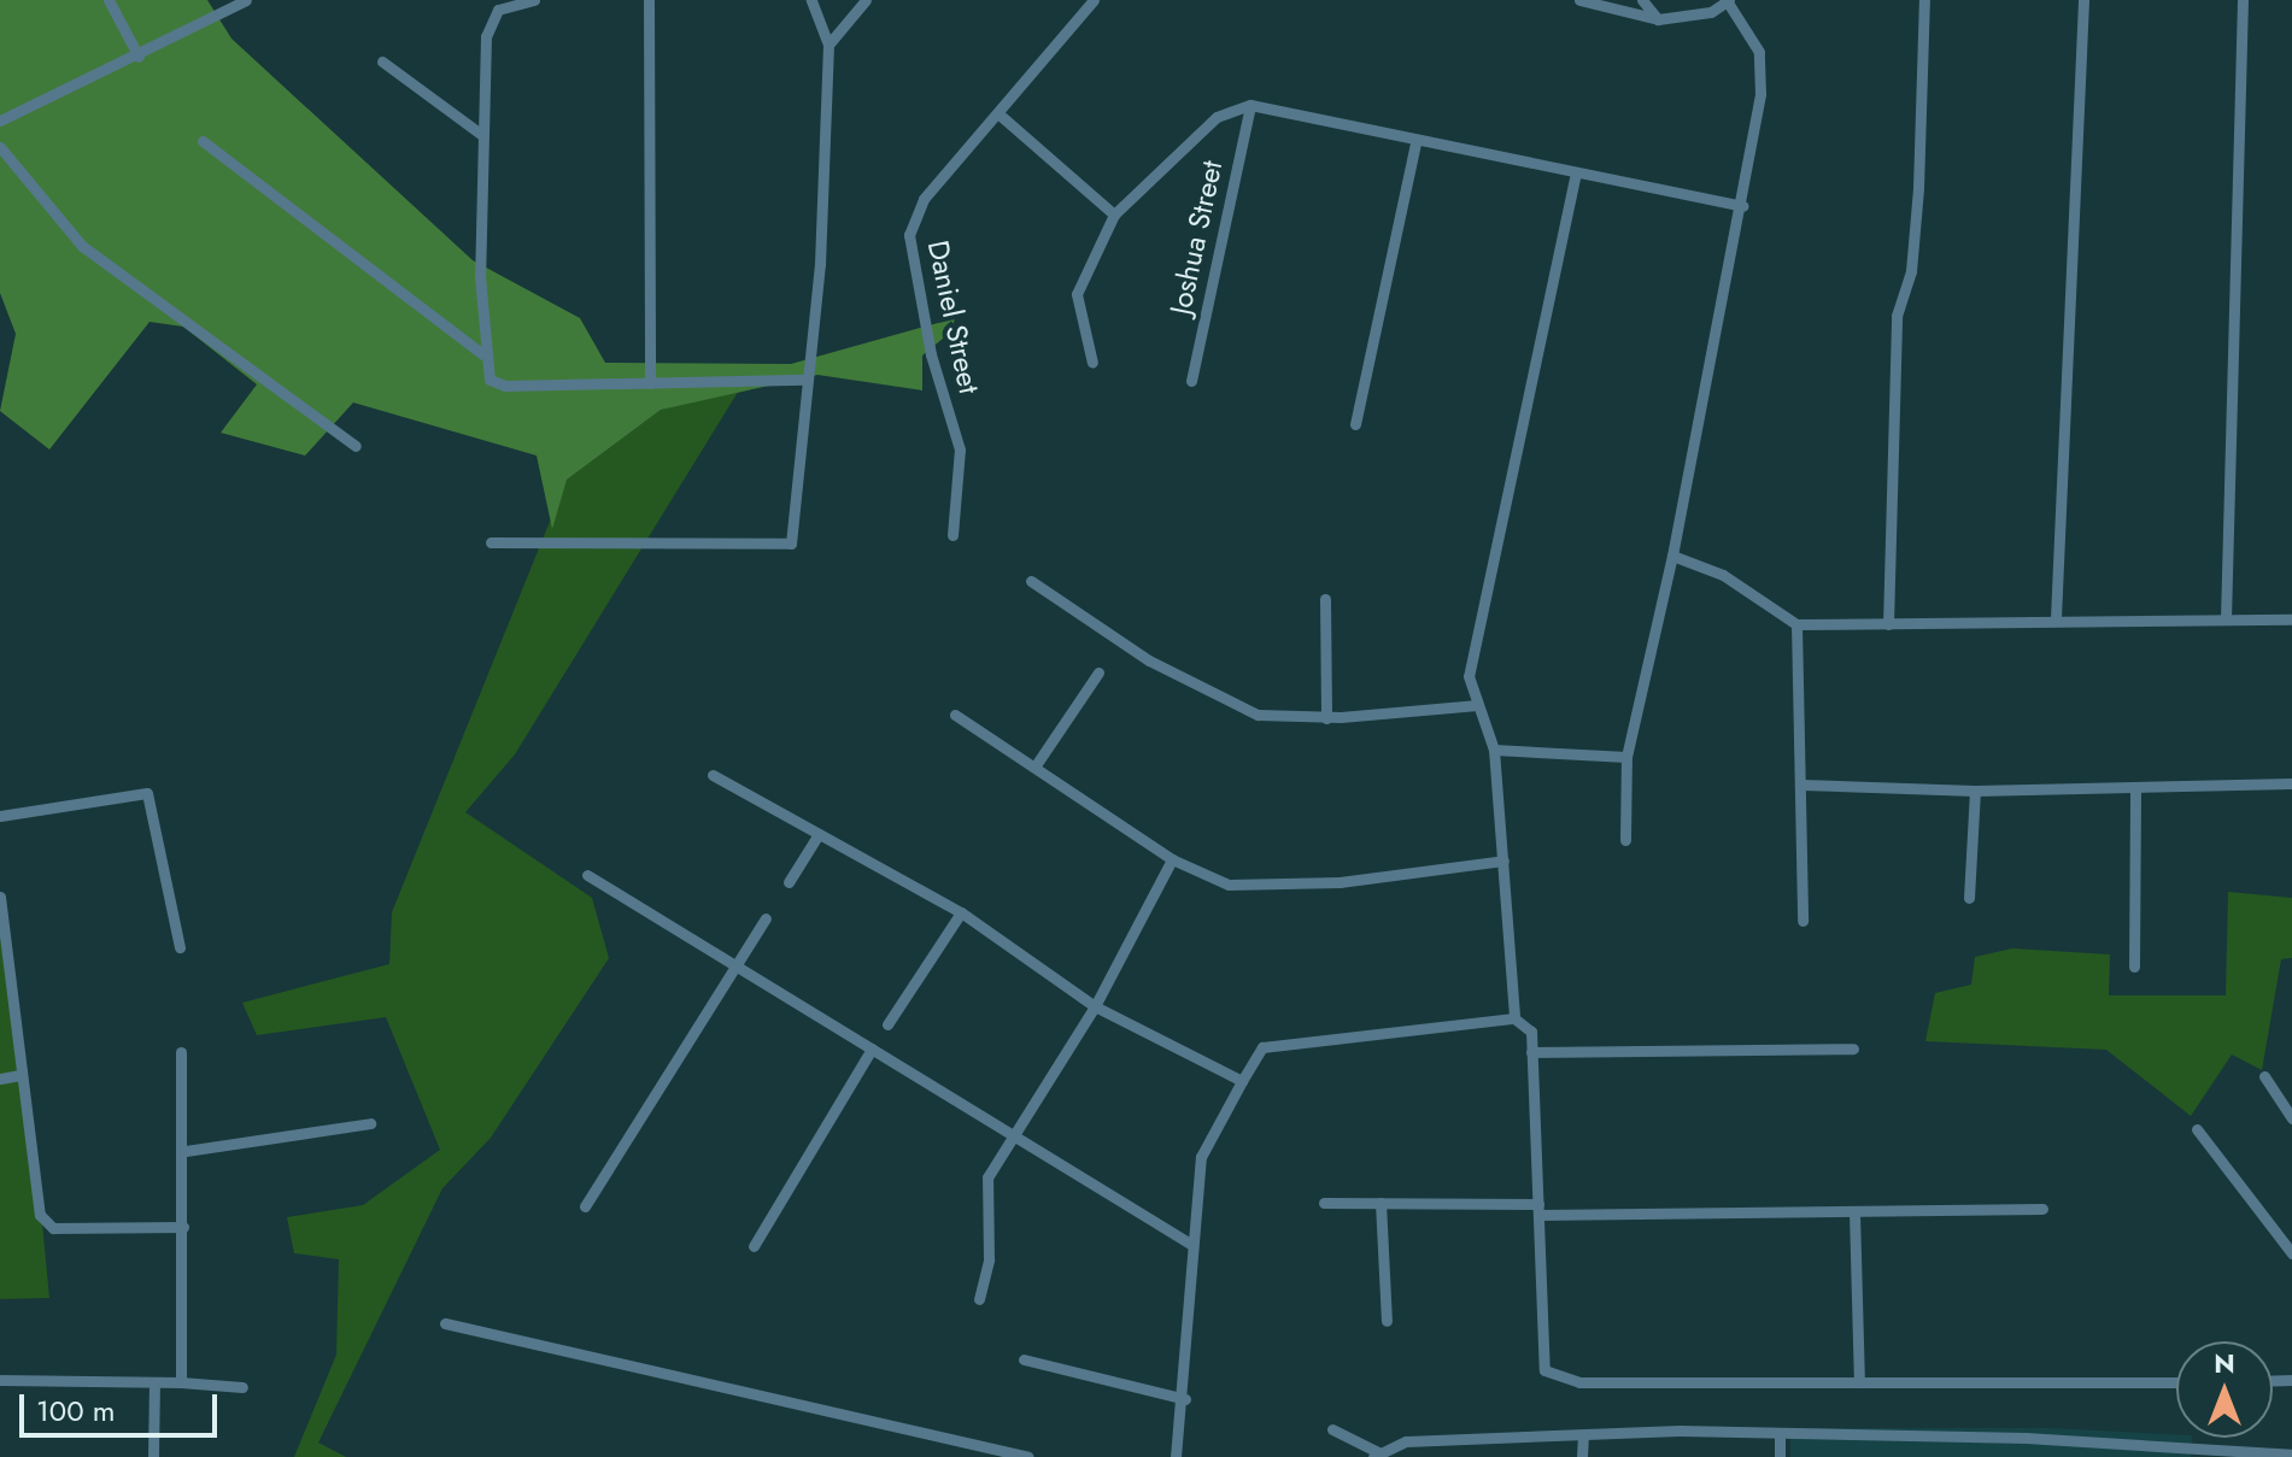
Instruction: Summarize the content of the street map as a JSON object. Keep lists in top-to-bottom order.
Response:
{
  "streets": {
    "street": ["Joshua Street", "Daniel Street"]
  },
  "scale_bar": "100 m",
  "north": "top"
}
